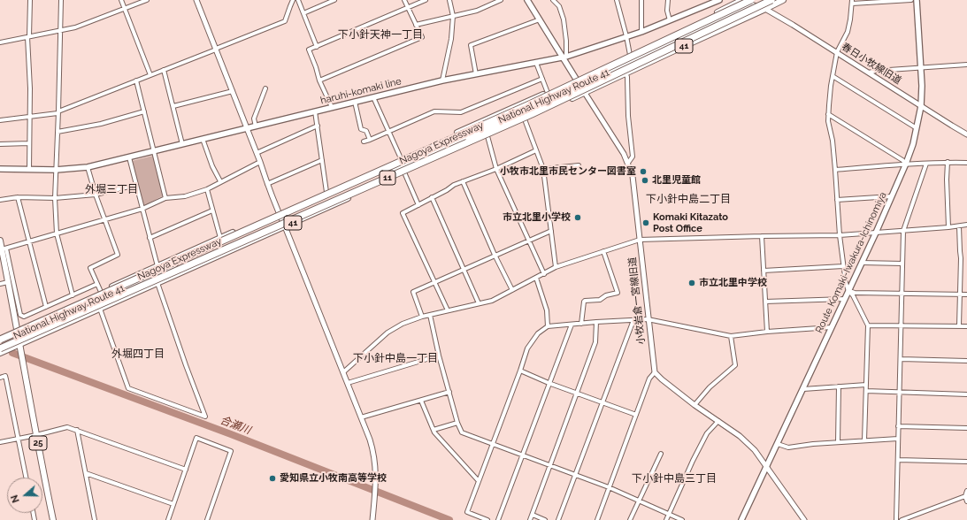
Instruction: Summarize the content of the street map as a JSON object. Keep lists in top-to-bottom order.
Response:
{
  "streets": {
    "highway": ["Nagoya Expressway", "11"],
    "main road": [
      "41",
      "haruhi-komaki line",
      "National Highway Route 41",
      "Route Komaki-Iwakura-Ichinomiya",
      "25"
    ],
    "street": ["春日小牧線旧道", "小牧岩倉一宮線旧道"]
  },
  "crossings": [
    ["春日小牧線旧道", "National Highway Route 41"],
    ["春日小牧線旧道", "Route Komaki-Iwakura-Ichinomiya"],
    ["National Highway Route 41", "小牧岩倉一宮線旧道"],
    ["National Highway Route 41", "25"]
  ],
  "districts": [
    "下小針天神一丁目",
    "外堀三丁目",
    "下小針中島二丁目",
    "外堀四丁目",
    "下小針中島一丁目",
    "下小針中島三丁目"
  ],
  "water": ["合瀬川"],
  "places": [
    "小牧市北里市民センター図書室",
    "北里児童館",
    "市立北里小学校",
    "Komaki Kitazato Post Office",
    "市立北里中学校",
    "愛知県立小牧南高等学校"
  ],
  "north": "left"
}
